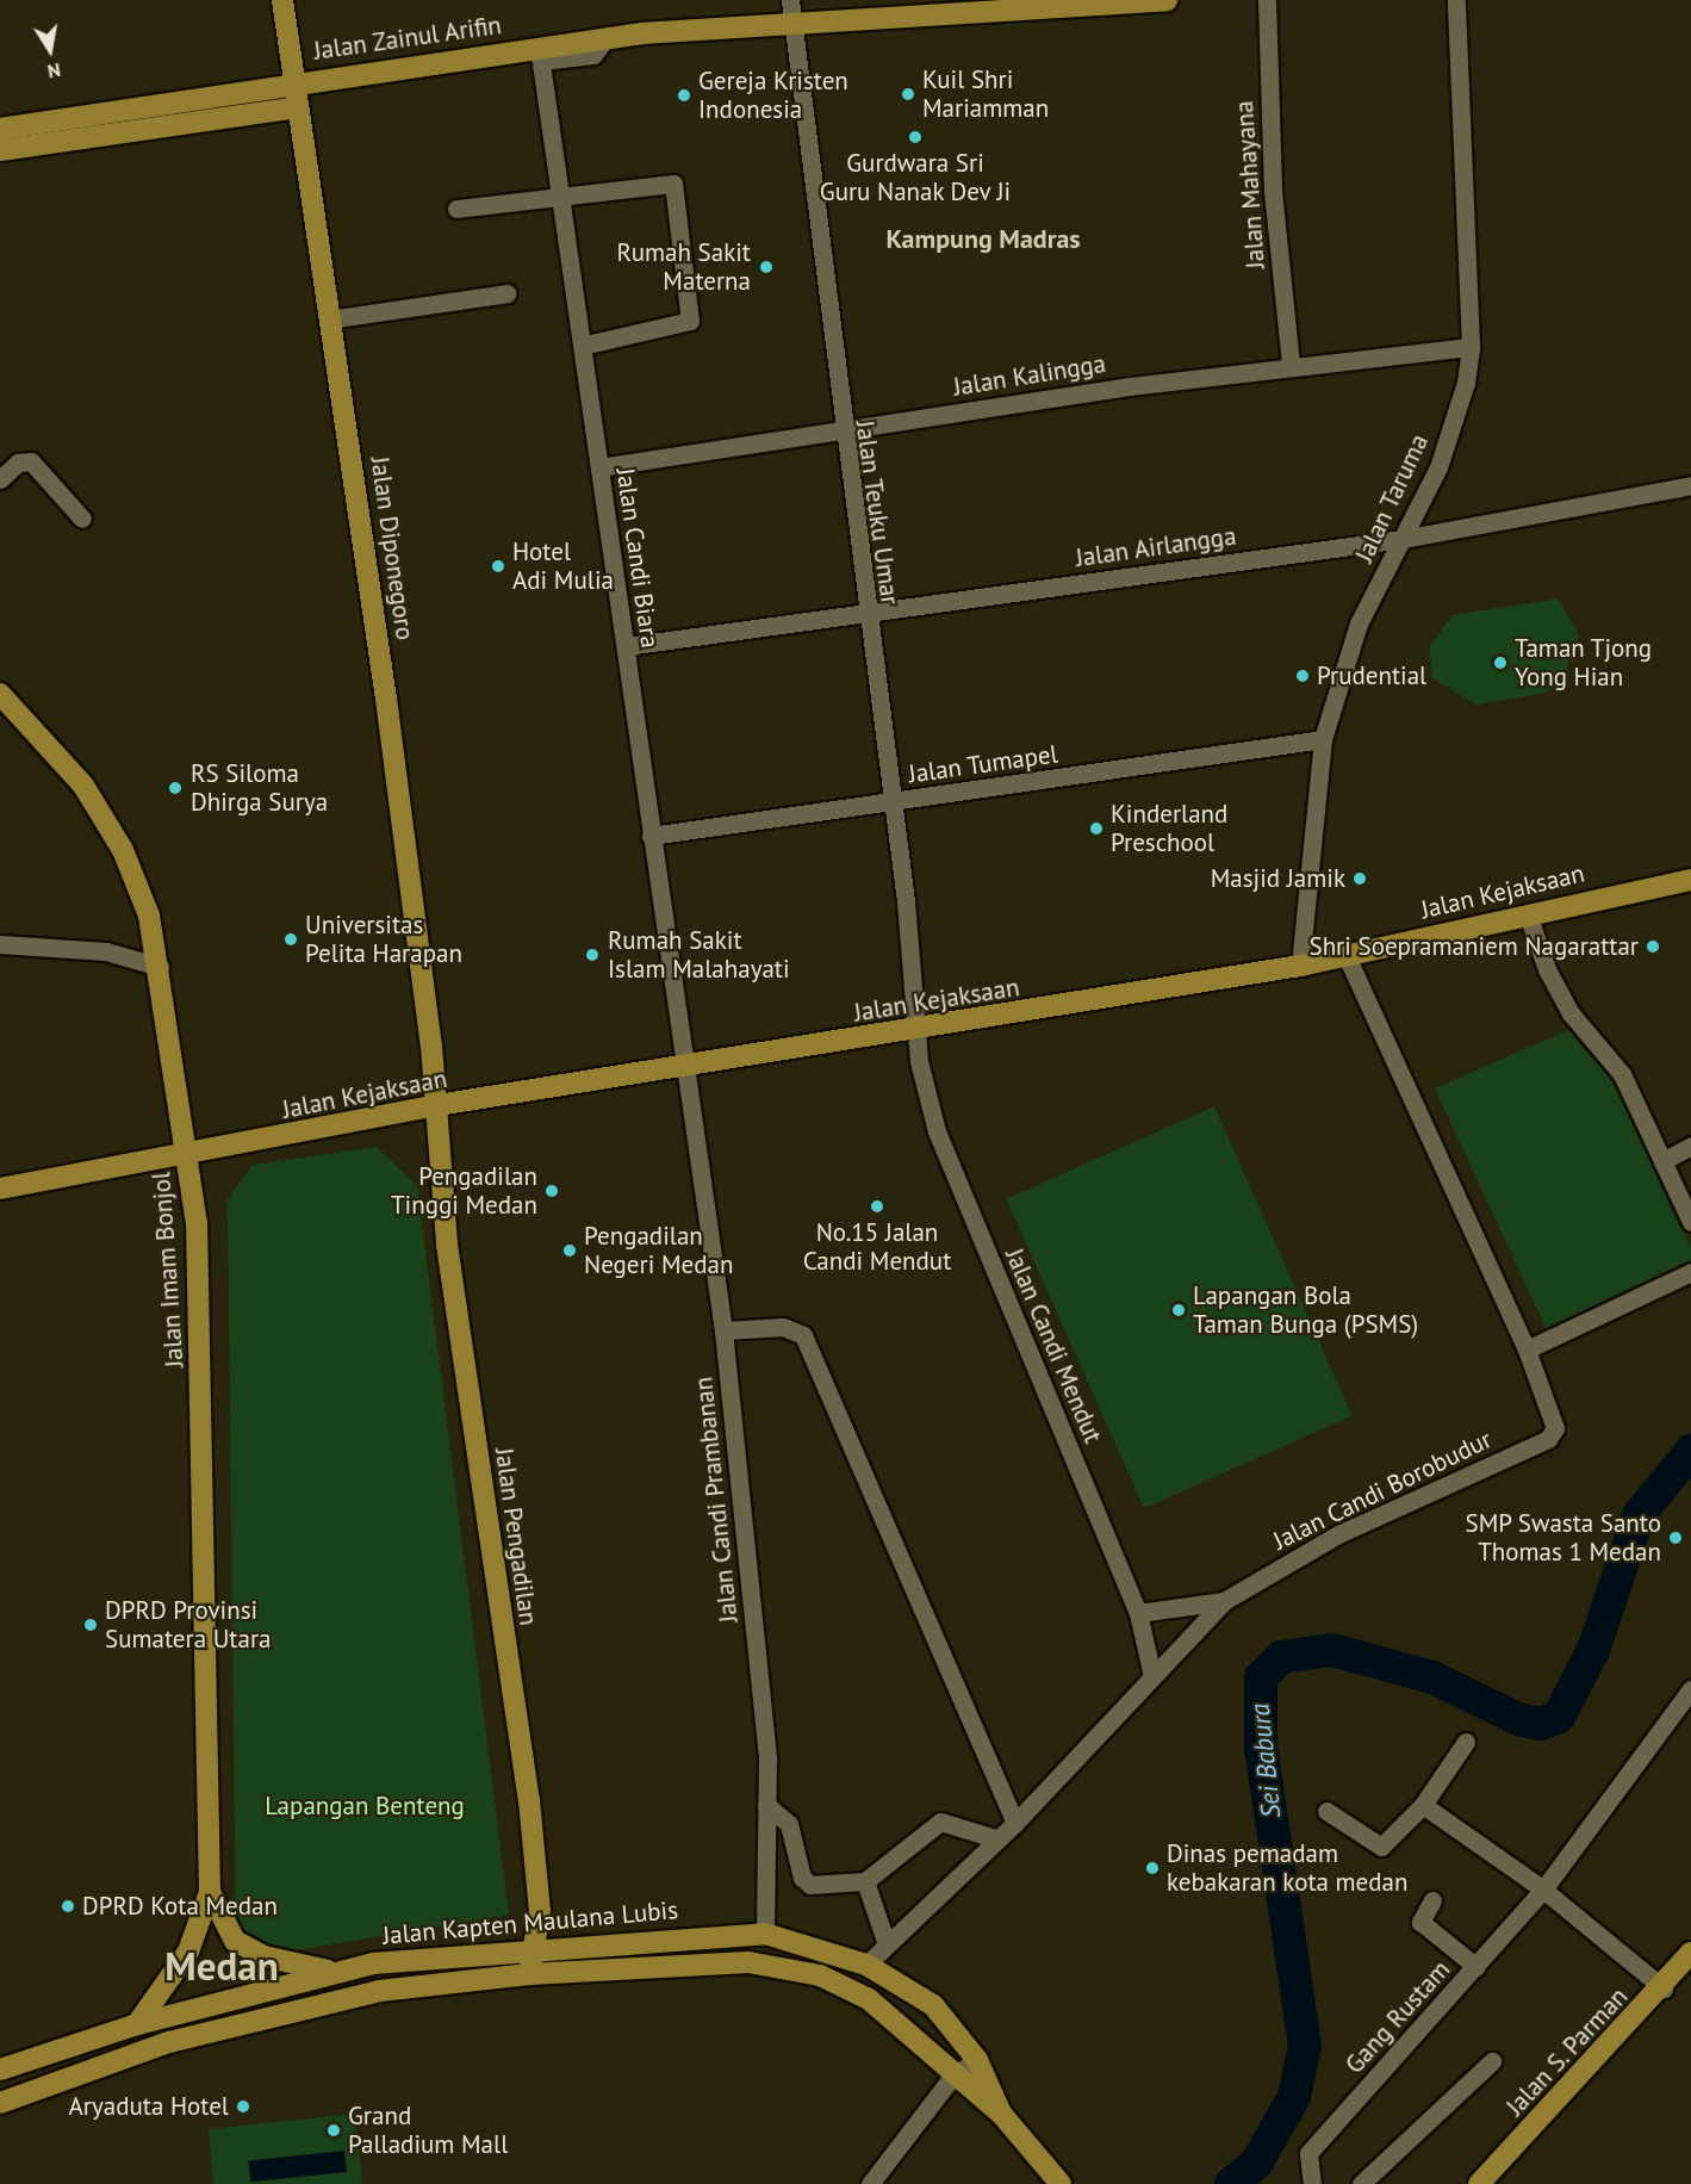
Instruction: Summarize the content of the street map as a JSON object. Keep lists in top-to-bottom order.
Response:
{
  "streets": {
    "main road": [
      "Jalan Zainul Arifin",
      "Jalan Diponegoro",
      "Jalan Kejaksaan",
      "Jalan Imam Bonjol",
      "Jalan Pengadilan",
      "Jalan Kapten Maulana Lubis",
      "Jalan S. Parman"
    ],
    "street": [
      "Jalan Mahayana",
      "Jalan Kalingga",
      "Jalan Taruma",
      "Jalan Teuku Umar",
      "Jalan Airlangga",
      "Jalan Candi Biara",
      "Jalan Tumapel",
      "Jalan Candi Mendut",
      "Jalan Candi Borobudur",
      "Jalan Candi Prambanan",
      "Gang Rustam"
    ]
  },
  "crossings": [
    ["Jalan Zainul Arifin", "Jalan Teuku Umar"],
    ["Jalan Zainul Arifin", "Jalan Diponegoro"],
    ["Jalan Zainul Arifin", "Jalan Candi Biara"],
    ["Jalan Mahayana", "Jalan Kalingga"],
    ["Jalan Kalingga", "Jalan Taruma"],
    ["Jalan Kalingga", "Jalan Teuku Umar"],
    ["Jalan Kalingga", "Jalan Candi Biara"],
    ["Jalan Taruma", "Jalan Airlangga"],
    ["Jalan Taruma", "Jalan Tumapel"],
    ["Jalan Taruma", "Jalan Kejaksaan"],
    ["Jalan Teuku Umar", "Jalan Airlangga"],
    ["Jalan Teuku Umar", "Jalan Tumapel"],
    ["Jalan Teuku Umar", "Jalan Kejaksaan"],
    ["Jalan Teuku Umar", "Jalan Candi Mendut"],
    ["Jalan Airlangga", "Jalan Candi Biara"],
    ["Jalan Diponegoro", "Jalan Kejaksaan"],
    ["Jalan Diponegoro", "Jalan Pengadilan"],
    ["Jalan Candi Biara", "Jalan Tumapel"],
    ["Jalan Candi Biara", "Jalan Kejaksaan"],
    ["Jalan Candi Biara", "Jalan Candi Prambanan"],
    ["Jalan Kejaksaan", "Jalan Imam Bonjol"],
    ["Jalan Kejaksaan", "Jalan Candi Mendut"],
    ["Jalan Kejaksaan", "Jalan Candi Borobudur"],
    ["Jalan Kejaksaan", "Jalan Candi Prambanan"],
    ["Jalan Kejaksaan", "Jalan Pengadilan"],
    ["Jalan Imam Bonjol", "Jalan Kapten Maulana Lubis"],
    ["Jalan Candi Mendut", "Jalan Candi Borobudur"],
    ["Jalan Candi Borobudur", "Jalan Kapten Maulana Lubis"],
    ["Jalan Candi Prambanan", "Jalan Kapten Maulana Lubis"],
    ["Jalan Pengadilan", "Jalan Kapten Maulana Lubis"]
  ],
  "districts": ["Kampung Madras", "Medan"],
  "water": ["Sei Babura"],
  "parks": ["Lapangan Benteng"],
  "places": [
    "Kuil Shri Mariamman",
    "Gereja Kristen Indonesia",
    "Gurdwara Sri Guru Nanak Dev Ji",
    "Rumah Sakit Materna",
    "Hotel Adi Mulia",
    "Taman Tjong Yong Hian",
    "Prudential",
    "RS Siloma Dhirga Surya",
    "Kinderland Preschool",
    "Masjid Jamik",
    "Universitas Pelita Harapan",
    "Shri Soepramaniem Nagarattar",
    "Rumah Sakit Islam Malahayati",
    "Pengadilan Tinggi Medan",
    "No.15 Jalan Candi Mendut",
    "Pengadilan Negeri Medan",
    "Lapangan Bola Taman Bunga (PSMS)",
    "SMP Swasta Santo Thomas 1 Medan",
    "DPRD Provinsi Sumatera Utara",
    "Dinas pemadam kebakaran kota medan",
    "DPRD Kota Medan",
    "Aryaduta Hotel",
    "Grand Palladium Mall"
  ],
  "north": "bottom"
}
